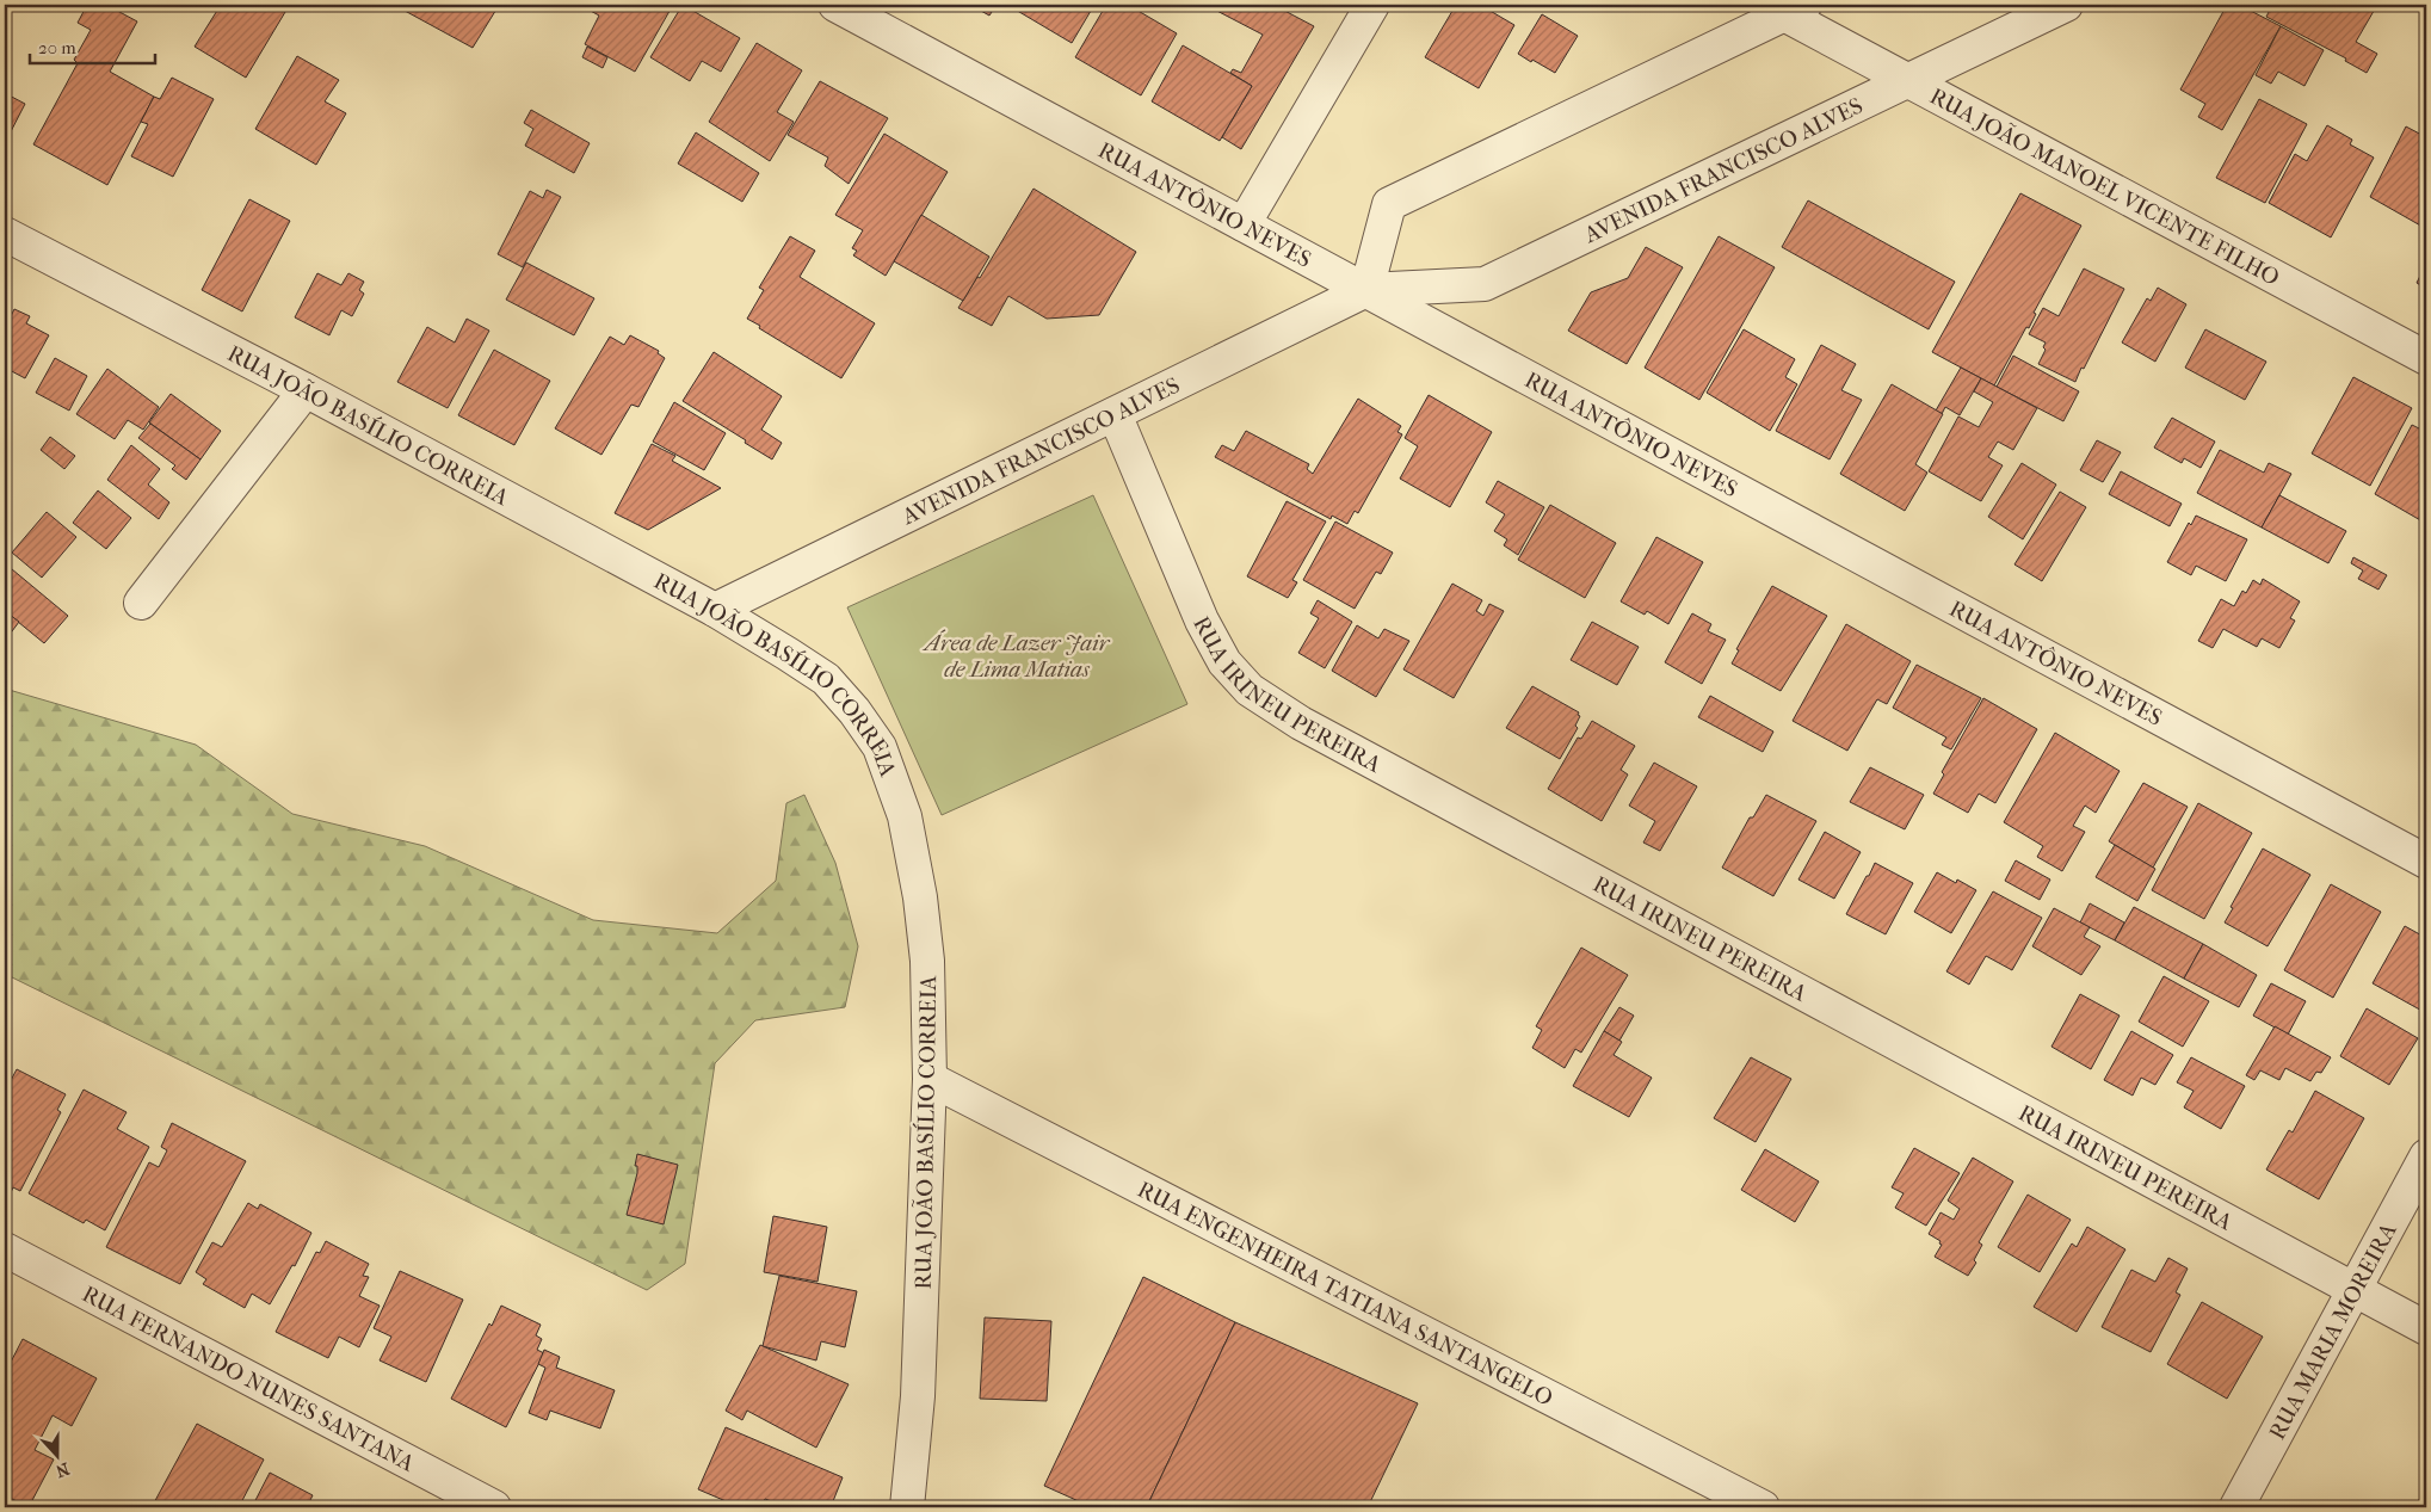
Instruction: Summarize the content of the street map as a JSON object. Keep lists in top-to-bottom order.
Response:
{
  "streets": {
    "street": [
      "AVENIDA FRANCISCO ALVES",
      "RUA JOÃO MANOEL VICENTE FILHO",
      "RUA ANTÔNIO NEVES",
      "RUA JOÃO BASÍLIO CORREIA",
      "RUA IRINEU PEREIRA",
      "RUA ENGENHEIRA TATIANA SANTANGELO",
      "RUA MARIA MOREIRA",
      "RUA FERNANDO NUNES SANTANA"
    ]
  },
  "crossings": [
    ["AVENIDA FRANCISCO ALVES", "RUA JOÃO MANOEL VICENTE FILHO"],
    ["AVENIDA FRANCISCO ALVES", "RUA ANTÔNIO NEVES"],
    ["AVENIDA FRANCISCO ALVES", "RUA JOÃO BASÍLIO CORREIA"],
    ["AVENIDA FRANCISCO ALVES", "RUA IRINEU PEREIRA"],
    ["RUA JOÃO BASÍLIO CORREIA", "RUA ENGENHEIRA TATIANA SANTANGELO"],
    ["RUA IRINEU PEREIRA", "RUA MARIA MOREIRA"]
  ],
  "parks": ["Área de Lazer Jair de Lima Matias"],
  "scale_bar": "20 m",
  "north": "bottom"
}
